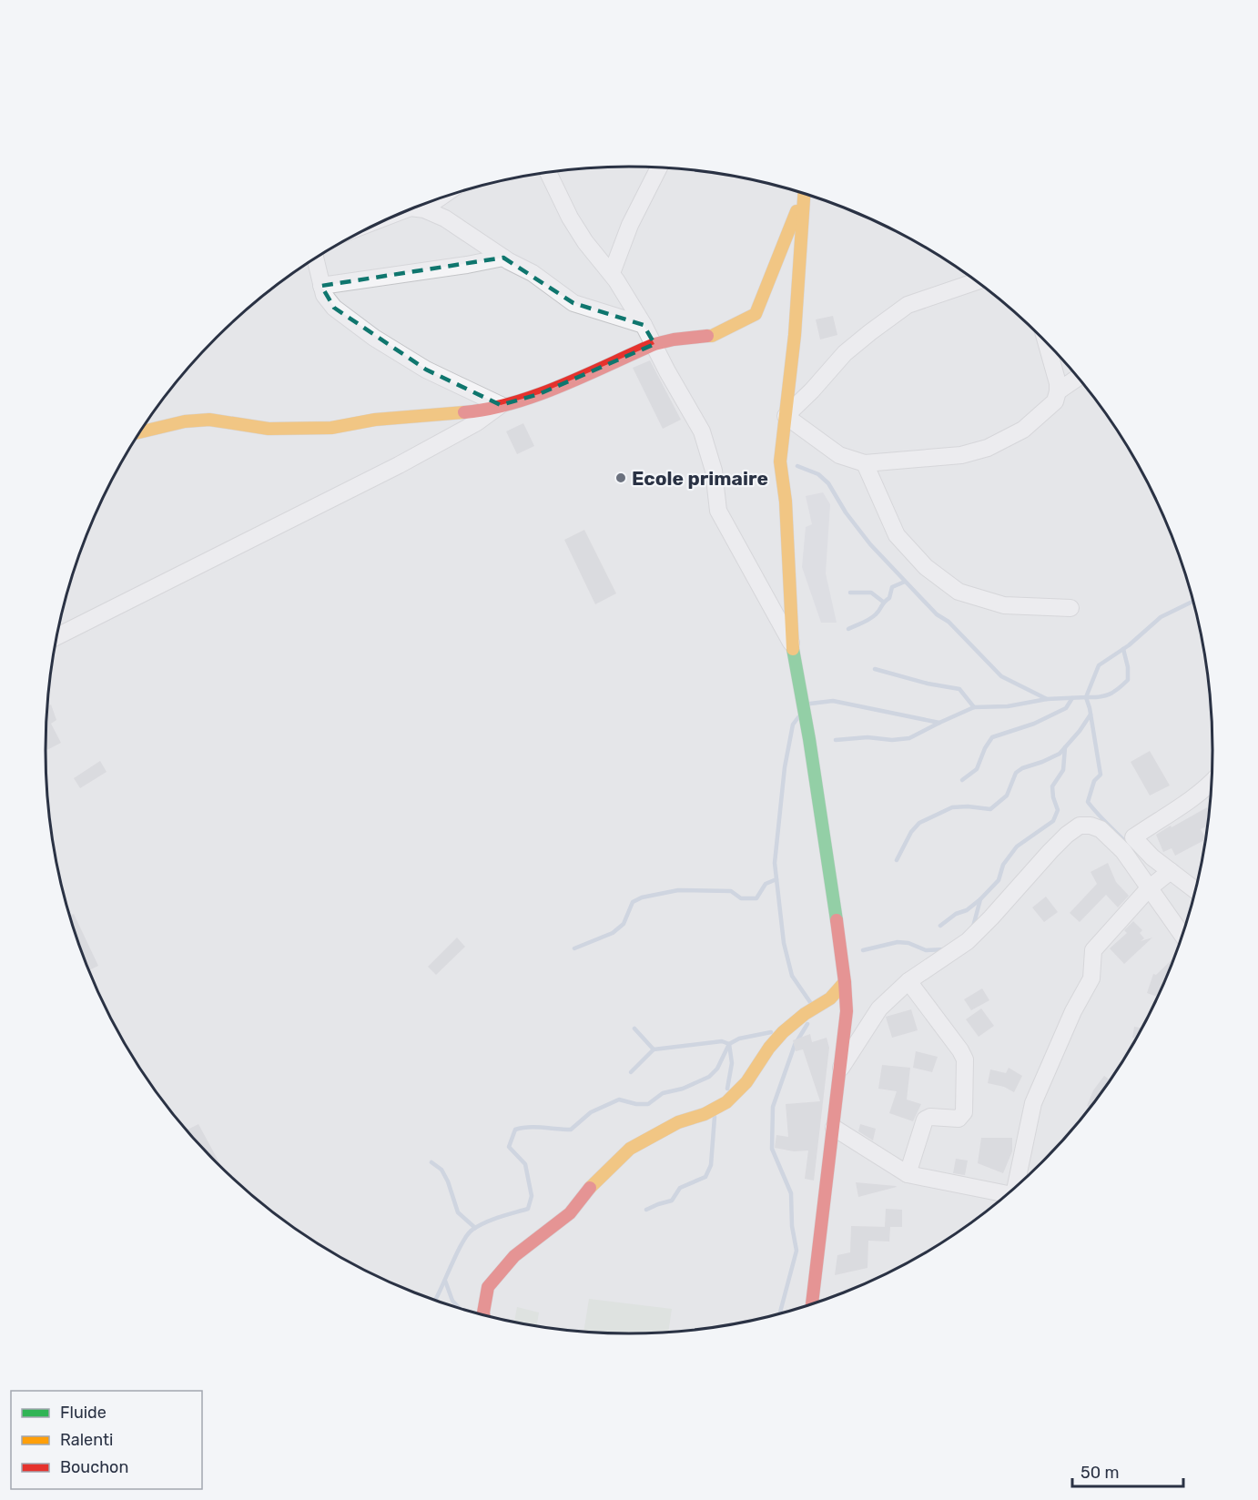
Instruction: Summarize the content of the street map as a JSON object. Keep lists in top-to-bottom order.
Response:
{
  "places": ["Ecole primaire"],
  "legend": ["Fluide", "Ralenti", "Bouchon"],
  "scale_bar": "50 m"
}
